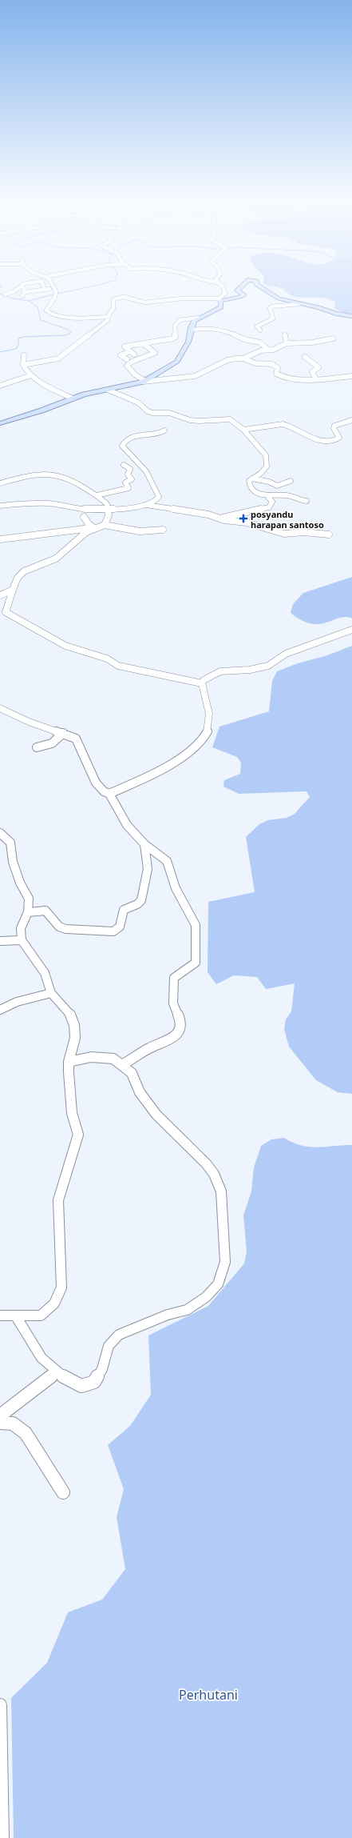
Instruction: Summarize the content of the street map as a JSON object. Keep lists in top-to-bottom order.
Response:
{
  "parks": ["Perhutani"],
  "places": {
    "health": ["posyandu harapan santoso"]
  }
}
